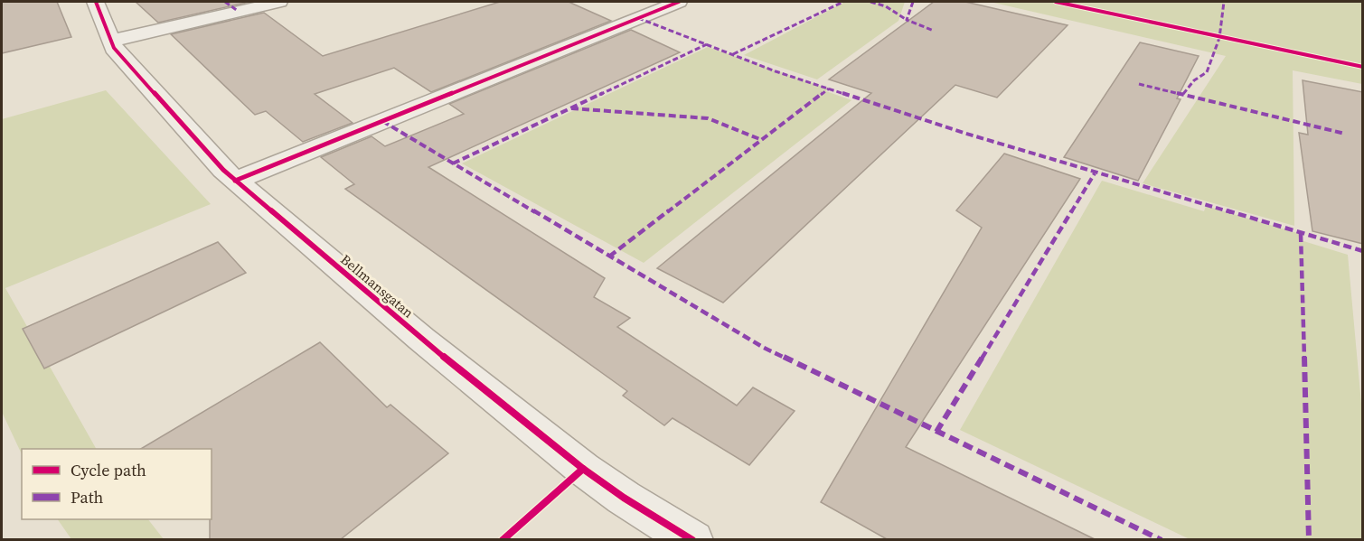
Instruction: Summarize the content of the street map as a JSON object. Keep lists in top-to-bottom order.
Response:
{
  "streets": {
    "street": ["Bellmansgatan"]
  },
  "legend": ["Cycle path", "Path"]
}
